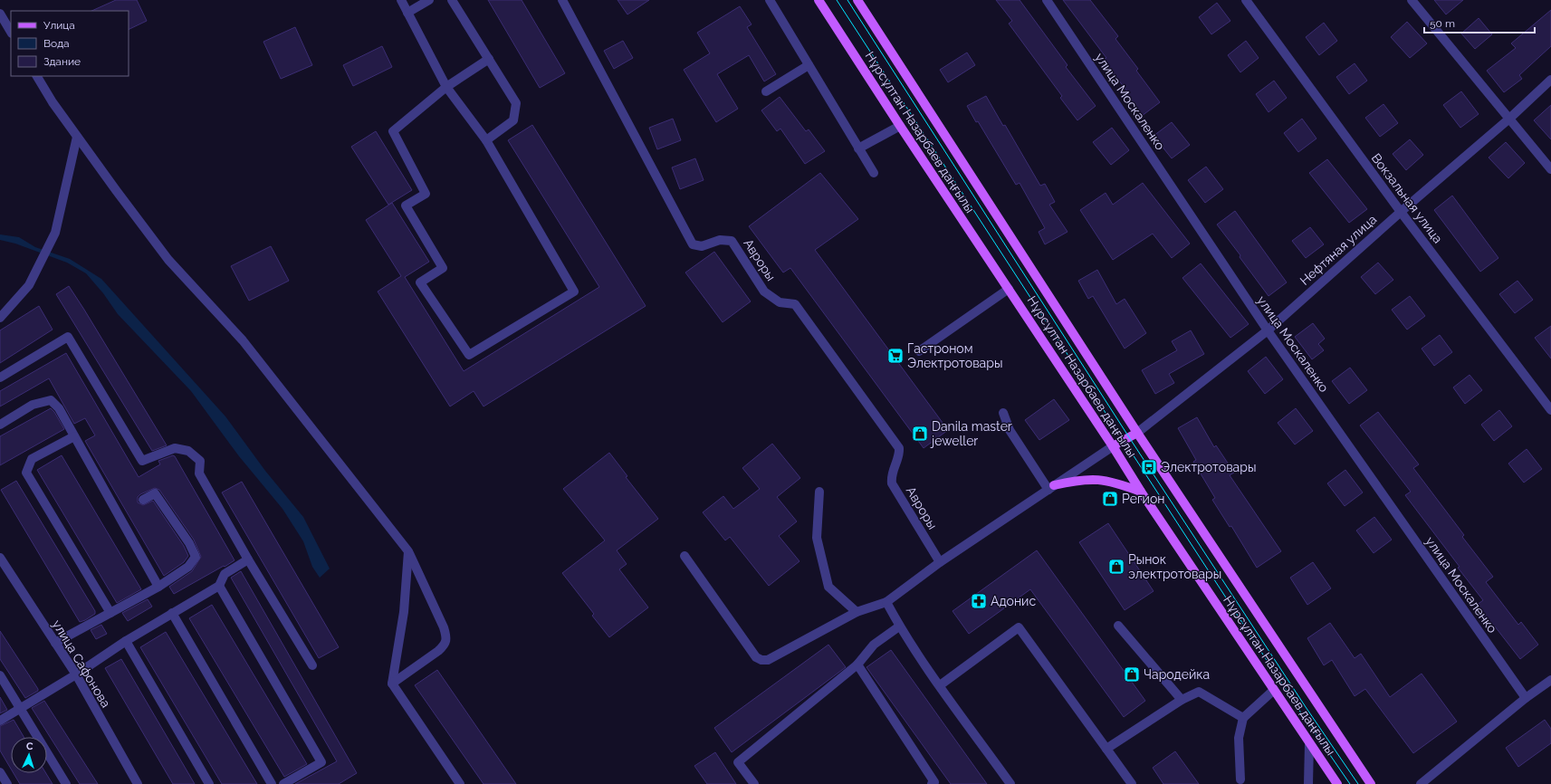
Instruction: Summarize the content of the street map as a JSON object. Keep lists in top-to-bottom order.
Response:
{
  "streets": {
    "main road": ["Нұрсұлтан Назарбаев даңғылы"],
    "street": [
      "улица Москаленко",
      "Вокзальная улица",
      "Нефтяная улица",
      "Авроры",
      "улица Сафонова"
    ]
  },
  "crossings": [
    ["улица Москаленко", "Нефтяная улица"],
    ["Нұрсұлтан Назарбаев даңғылы", "Нефтяная улица"],
    ["Вокзальная улица", "Нефтяная улица"]
  ],
  "places": {
    "supermarket": ["Гастроном Электротовары"],
    "shop": [
      "Danila master jeweller",
      "Регион",
      "Рынок электротовары",
      "Чародейка"
    ],
    "bus stop": ["Электротовары"],
    "pharmacy": ["Адонис"]
  },
  "legend": ["Улица", "Вода", "Здание"],
  "scale_bar": "50 m",
  "north": "top"
}
